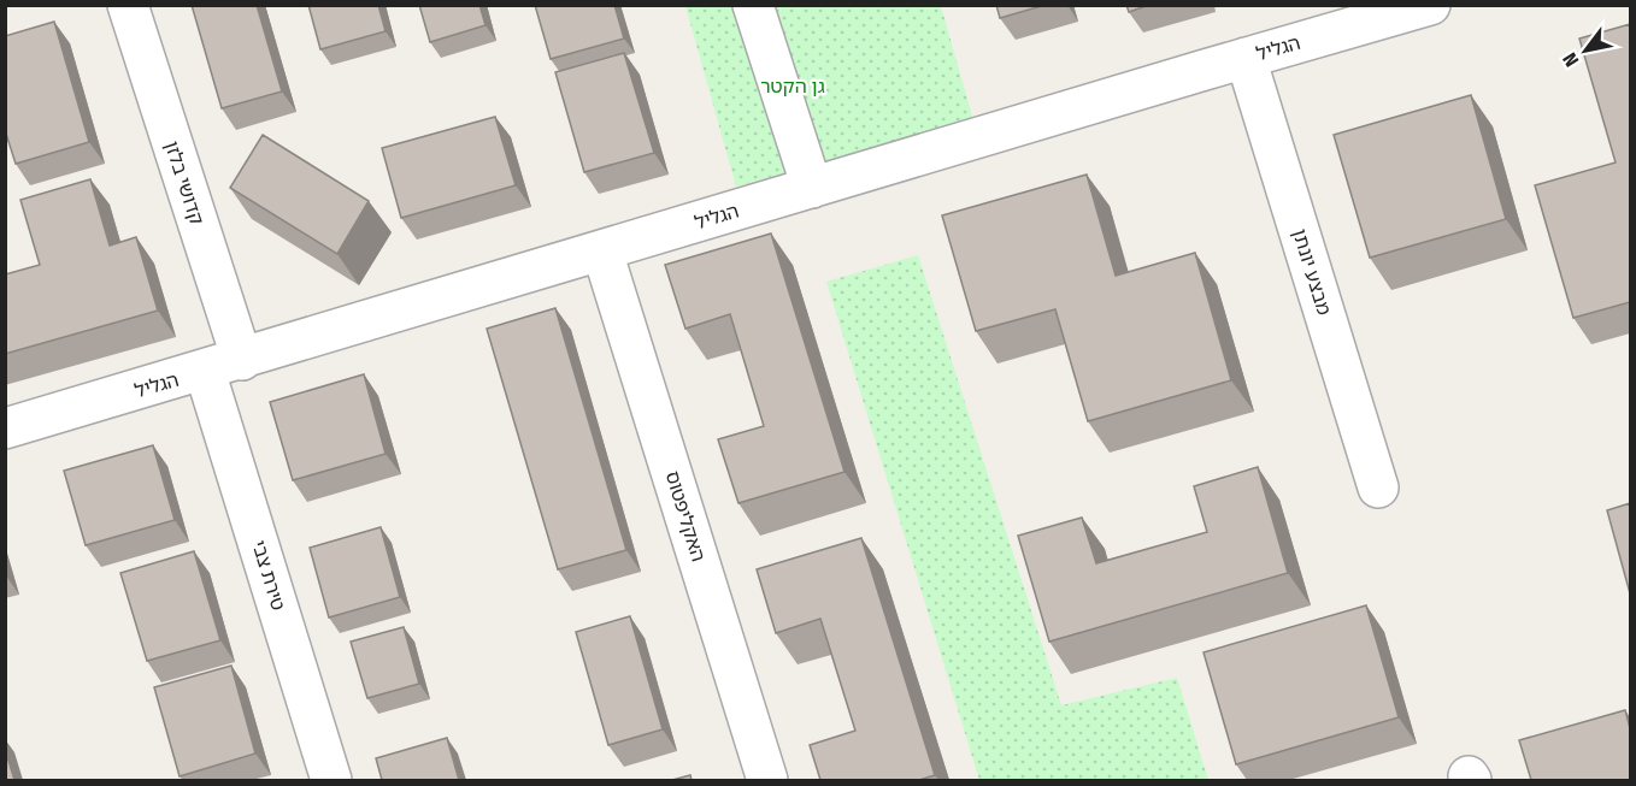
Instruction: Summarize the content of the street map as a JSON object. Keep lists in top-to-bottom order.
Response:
{
  "streets": {
    "street": [
      "הגליל",
      "קדושי בלזן",
      "מבצע יונתן",
      "האקליפטוס",
      "טירת צבי"
    ]
  },
  "crossings": [
    ["הגליל", "קדושי בלזן"],
    ["הגליל", "מבצע יונתן"],
    ["הגליל", "האקליפטוס"],
    ["הגליל", "טירת צבי"]
  ],
  "parks": ["גן הקטר"],
  "north": "bottom left"
}
